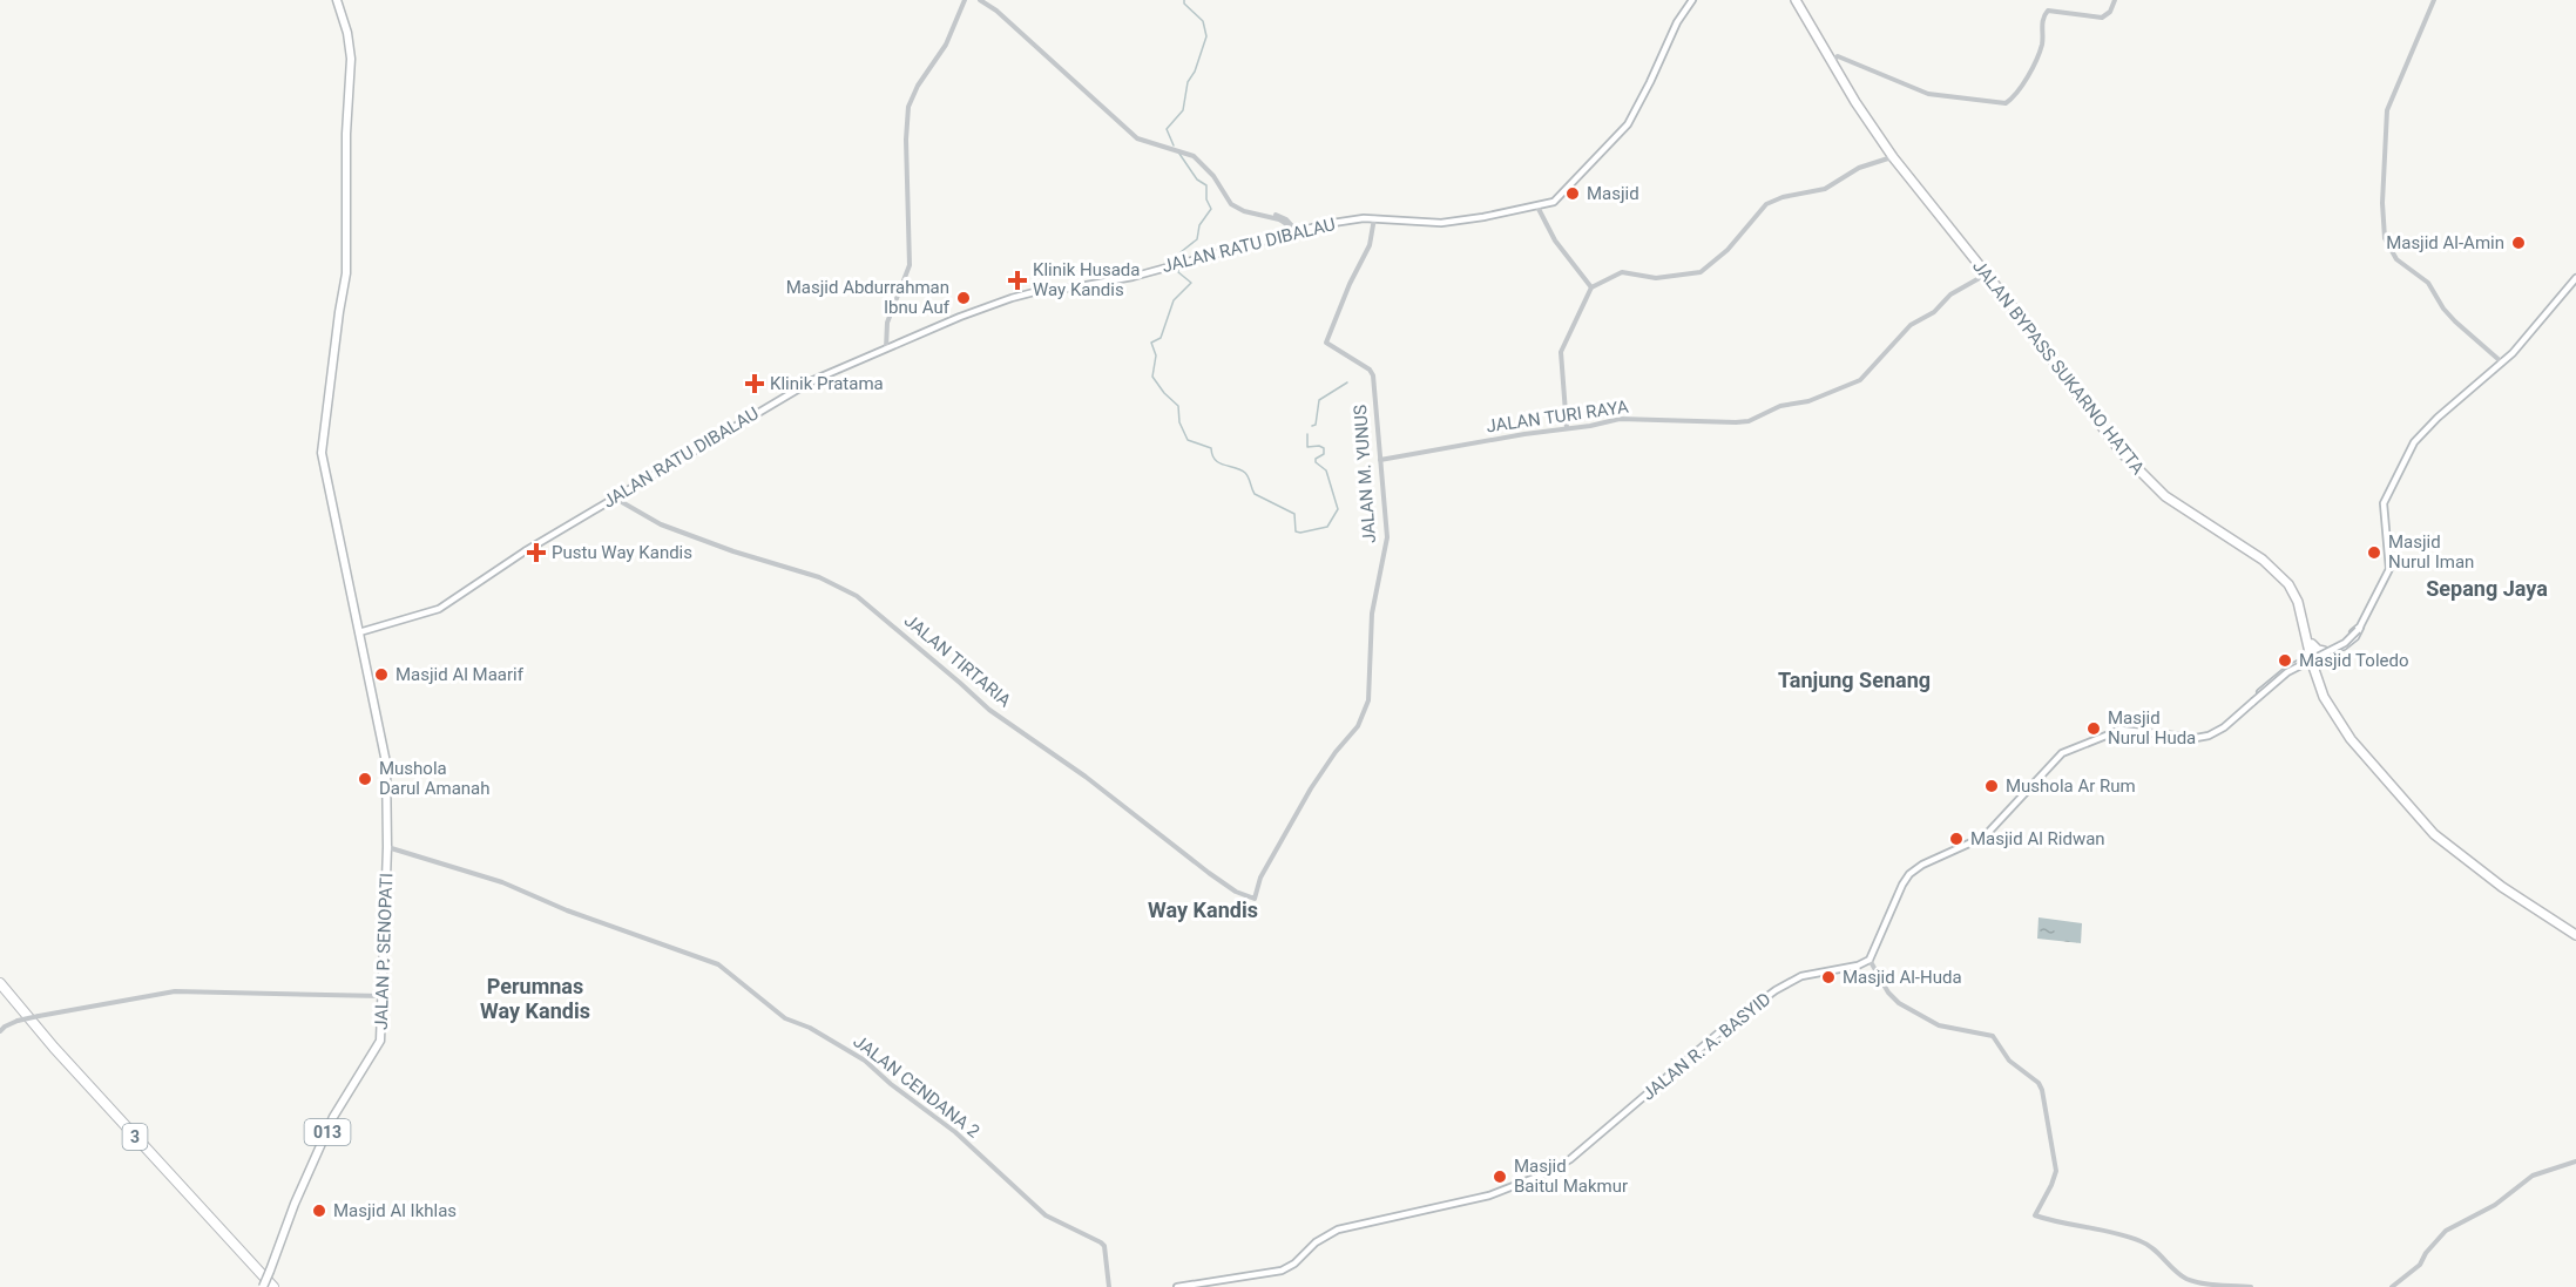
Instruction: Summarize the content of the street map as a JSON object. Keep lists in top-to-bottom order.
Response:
{
  "streets": {
    "highway": ["JALAN BYPASS SUKARNO HATTA", "3"],
    "main road": [
      "JALAN RATU DIBALAU",
      "JALAN P. SENOPATI",
      "JALAN R. A. BASYID",
      "013"
    ],
    "street": [
      "JALAN TURI RAYA",
      "JALAN M. YUNUS",
      "JALAN TIRTARIA",
      "JALAN CENDANA 2"
    ]
  },
  "crossings": [
    ["JALAN RATU DIBALAU", "JALAN M. YUNUS"],
    ["JALAN RATU DIBALAU", "JALAN TIRTARIA"],
    ["JALAN RATU DIBALAU", "JALAN P. SENOPATI"],
    ["JALAN BYPASS SUKARNO HATTA", "JALAN TURI RAYA"],
    ["JALAN TURI RAYA", "JALAN M. YUNUS"],
    ["JALAN M. YUNUS", "JALAN TIRTARIA"],
    ["JALAN P. SENOPATI", "JALAN CENDANA 2"],
    ["JALAN P. SENOPATI", "3"]
  ],
  "districts": [
    "Sepang Jaya",
    "Tanjung Senang",
    "Way Kandis",
    "Perumnas Way Kandis"
  ],
  "places": {
    "other": [
      "Masjid",
      "Masjid Al-Amin",
      "Masjid Abdurrahman Ibnu Auf",
      "Masjid Nurul Iman",
      "Masjid Toledo",
      "Masjid Al Maarif",
      "Masjid Nurul Huda",
      "Mushola Darul Amanah",
      "Mushola Ar Rum",
      "Masjid Al Ridwan",
      "Masjid Al-Huda",
      "Masjid Baitul Makmur",
      "Masjid Al Ikhlas"
    ],
    "health": ["Klinik Husada Way Kandis", "Klinik Pratama", "Pustu Way Kandis"]
  }
}
